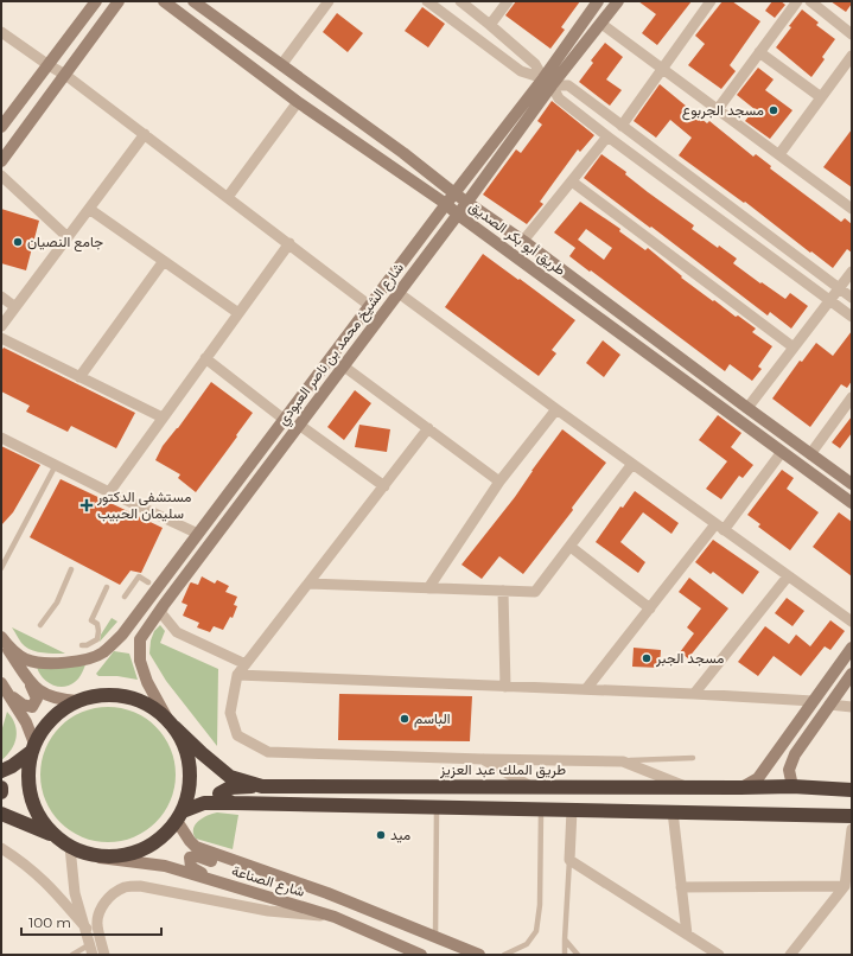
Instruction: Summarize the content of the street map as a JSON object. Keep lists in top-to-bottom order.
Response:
{
  "streets": {
    "highway": ["طريق الملك عبد العزيز"],
    "street": ["طريق أبو بكر الصديق", "شارع الشيخ محمد بن ناصر العبودي", "شارع الصناعة"]
  },
  "crossings": [
    ["طريق أبو بكر الصديق", "شارع الشيخ محمد بن ناصر العبودي"],
    ["شارع الشيخ محمد بن ناصر العبودي", "طريق الملك عبد العزيز"],
    ["شارع الشيخ محمد بن ناصر العبودي", "شارع الصناعة"],
    ["طريق الملك عبد العزيز", "شارع الصناعة"]
  ],
  "places": {
    "other": [
      "مسجد الجربوع",
      "جامع النصيان",
      "مسجد الجبر",
      "الباسم",
      "ميد"
    ],
    "health": ["مستشفى الدكتور سليمان الحبيب"]
  },
  "scale_bar": "100 m"
}
